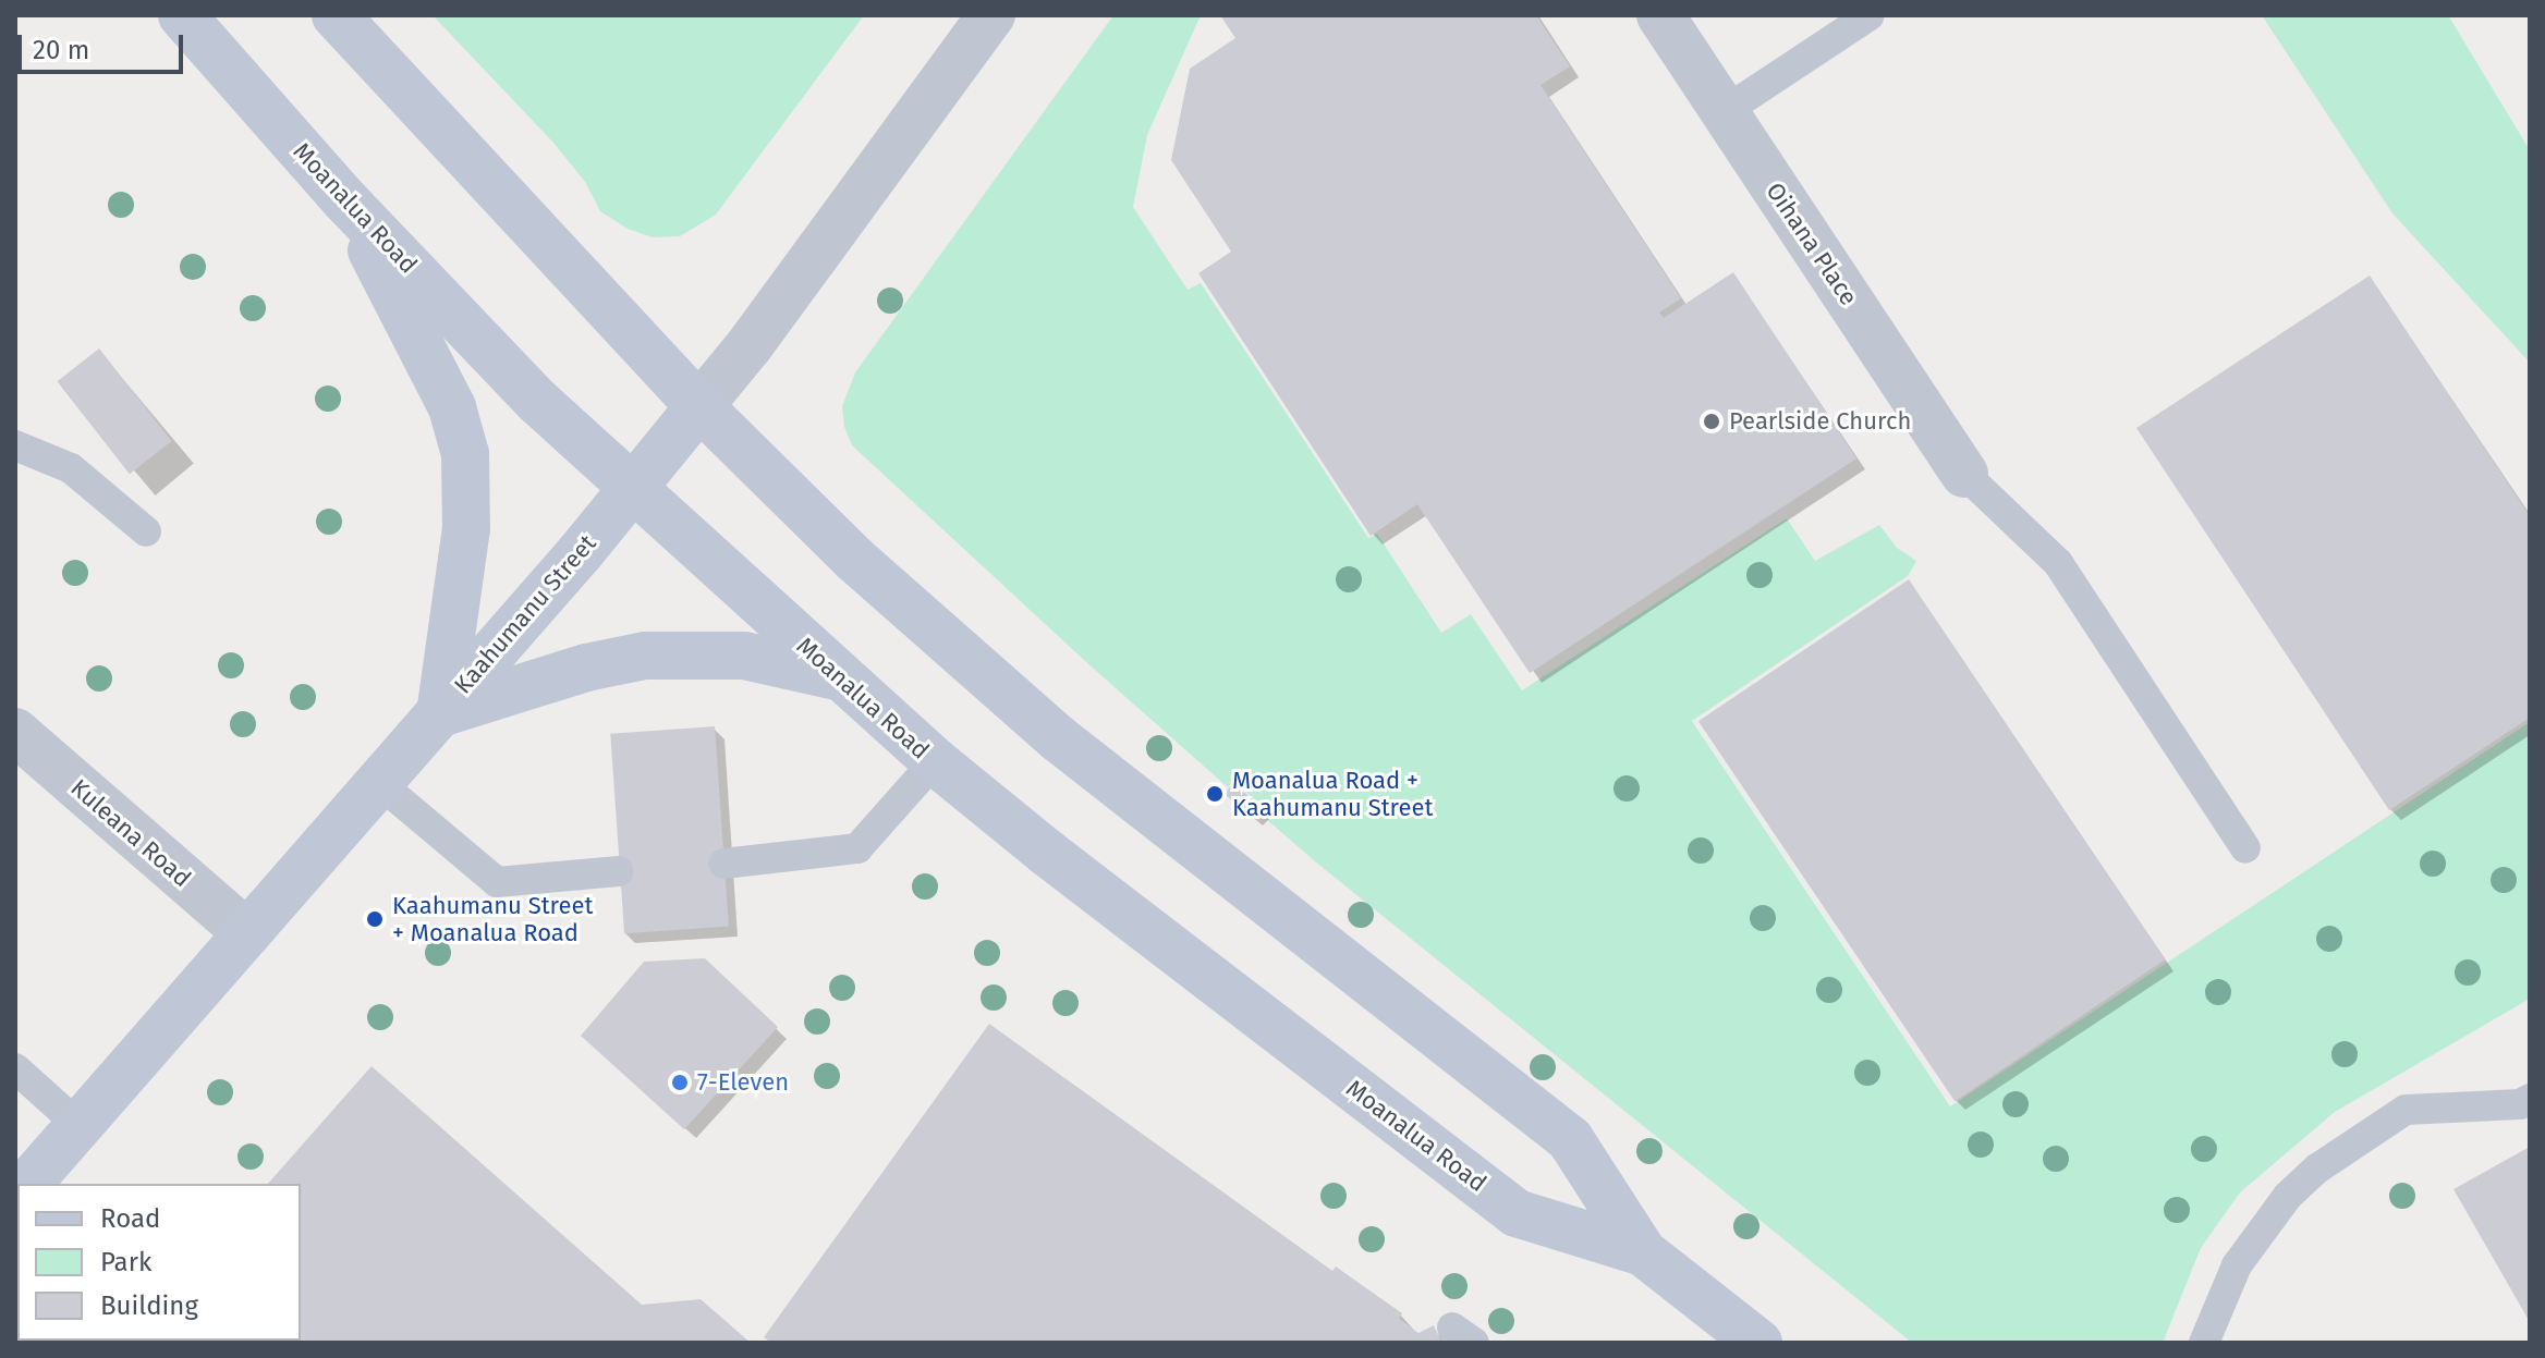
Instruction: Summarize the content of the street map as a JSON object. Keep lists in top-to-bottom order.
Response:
{
  "streets": {
    "main road": ["Moanalua Road", "Kaahumanu Street"],
    "street": ["Oihana Place", "Kuleana Road"]
  },
  "crossings": [
    ["Moanalua Road", "Kaahumanu Street"],
    ["Kaahumanu Street", "Kuleana Road"]
  ],
  "places": [
    "Pearlside Church",
    "Moanalua Road + Kaahumanu Street",
    "Kaahumanu Street + Moanalua Road",
    "7-Eleven"
  ],
  "legend": ["Road", "Park", "Building"],
  "scale_bar": "20 m"
}
